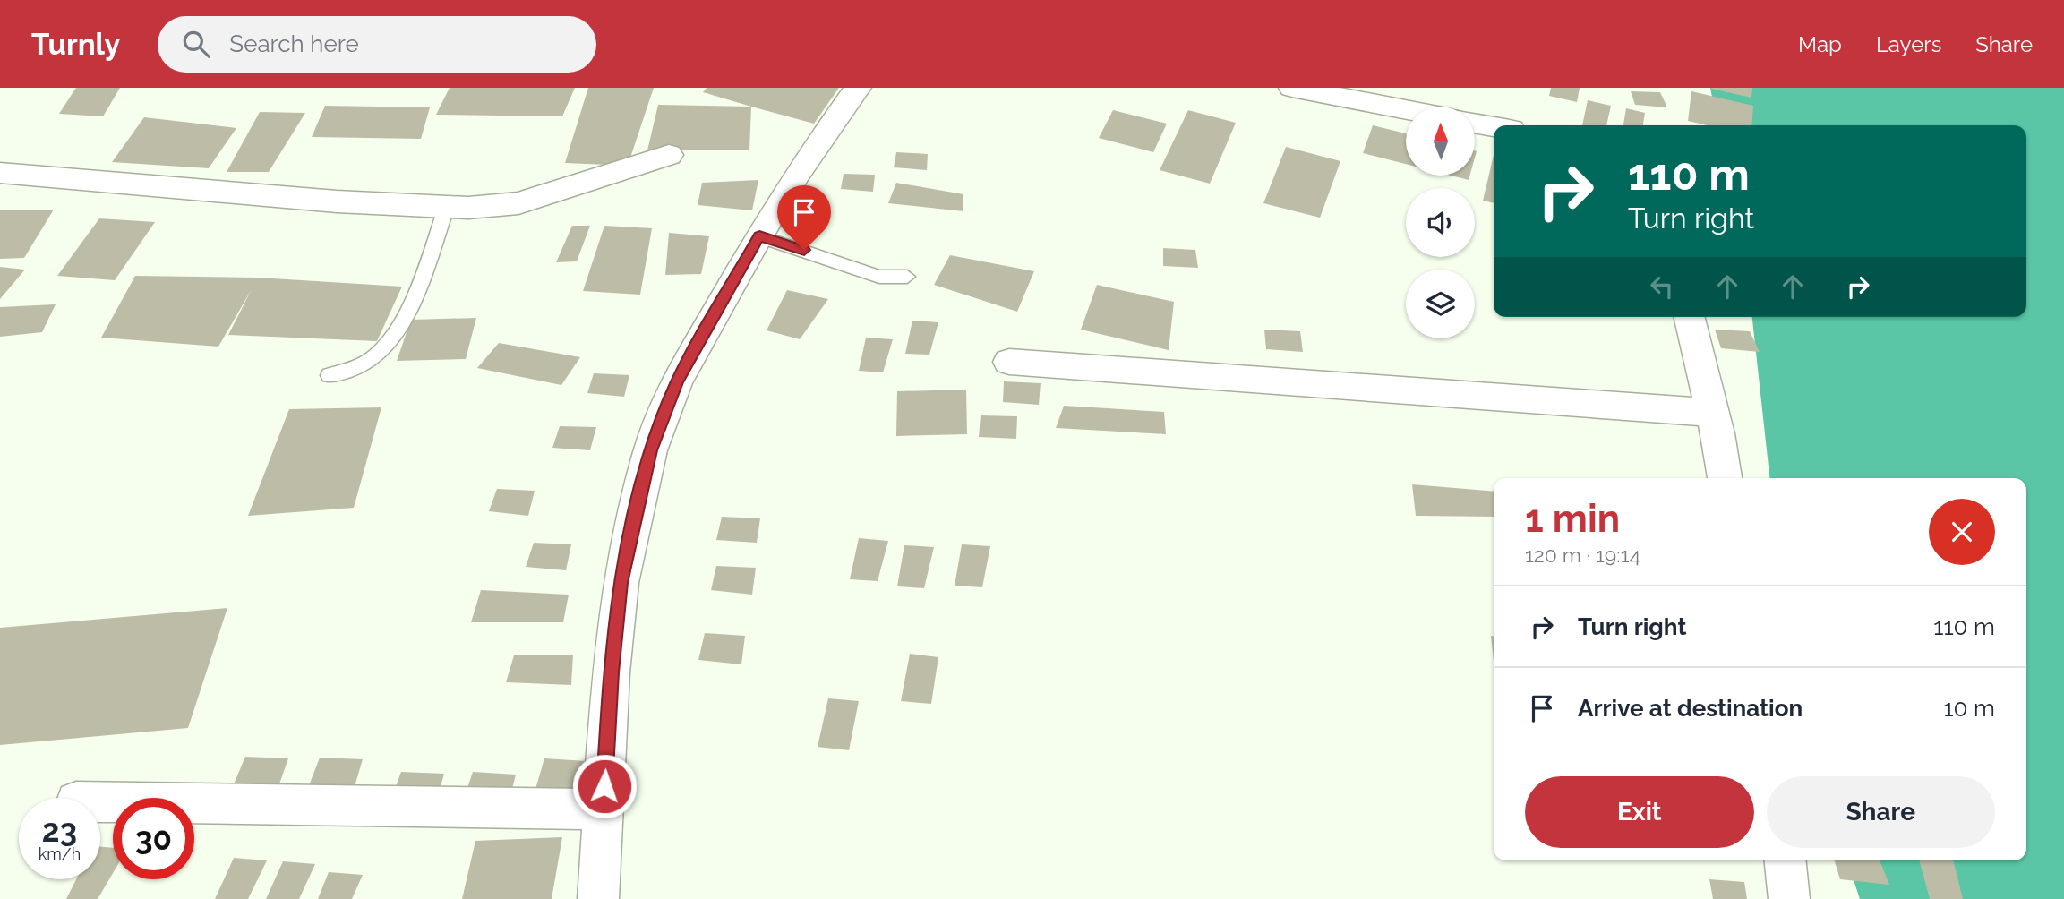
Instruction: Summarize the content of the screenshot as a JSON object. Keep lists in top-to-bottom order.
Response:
{
  "north": "top",
  "page": {
    "header": "Turnly",
    "search": "Search here",
    "nav": ["Map", "Layers", "Share"],
    "turn": ["110 m", "Turn right"],
    "heading": ["1 min", "120 m · 19:14"],
    "list": [
      {
        "name": "Turn right",
        "value": "110 m"
      },
      {
        "name": "Arrive at destination",
        "value": "10 m"
      }
    ],
    "buttons": ["Exit", "Share"],
    "speed": "23 km/h",
    "limit": "30"
  }
}
